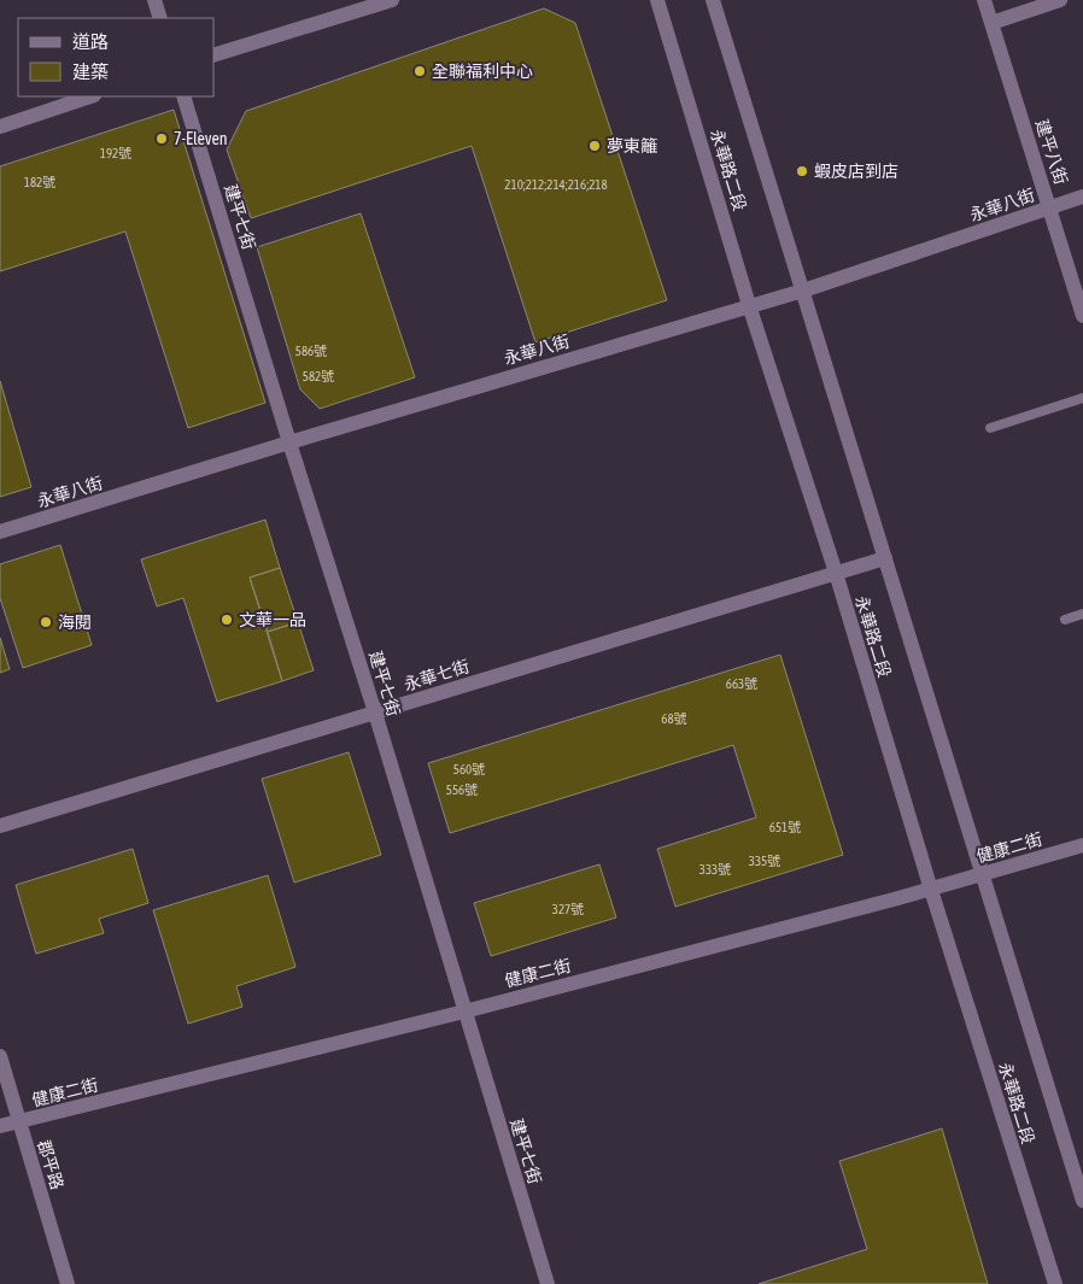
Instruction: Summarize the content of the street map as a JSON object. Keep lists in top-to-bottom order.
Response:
{
  "streets": {
    "street": [
      "建平八街",
      "永華路二段",
      "永華八街",
      "建平七街",
      "永華七街",
      "健康二街",
      "郡平路"
    ]
  },
  "crossings": [
    ["建平八街", "永華八街"],
    ["永華路二段", "永華八街"],
    ["永華路二段", "永華七街"],
    ["永華路二段", "健康二街"],
    ["永華八街", "建平七街"],
    ["建平七街", "永華七街"],
    ["建平七街", "健康二街"],
    ["健康二街", "郡平路"]
  ],
  "places": [
    "全聯福利中心",
    "7-Eleven",
    "夢東籬",
    "蝦皮店到店",
    "文華一品",
    "海閱"
  ],
  "house_numbers": [
    "192號",
    "182號",
    "210;212;214;216;218",
    "586號",
    "582號",
    "663號",
    "68號",
    "560號",
    "556號",
    "651號",
    "335號",
    "333號",
    "327號"
  ],
  "legend": ["道路", "建築"]
}
